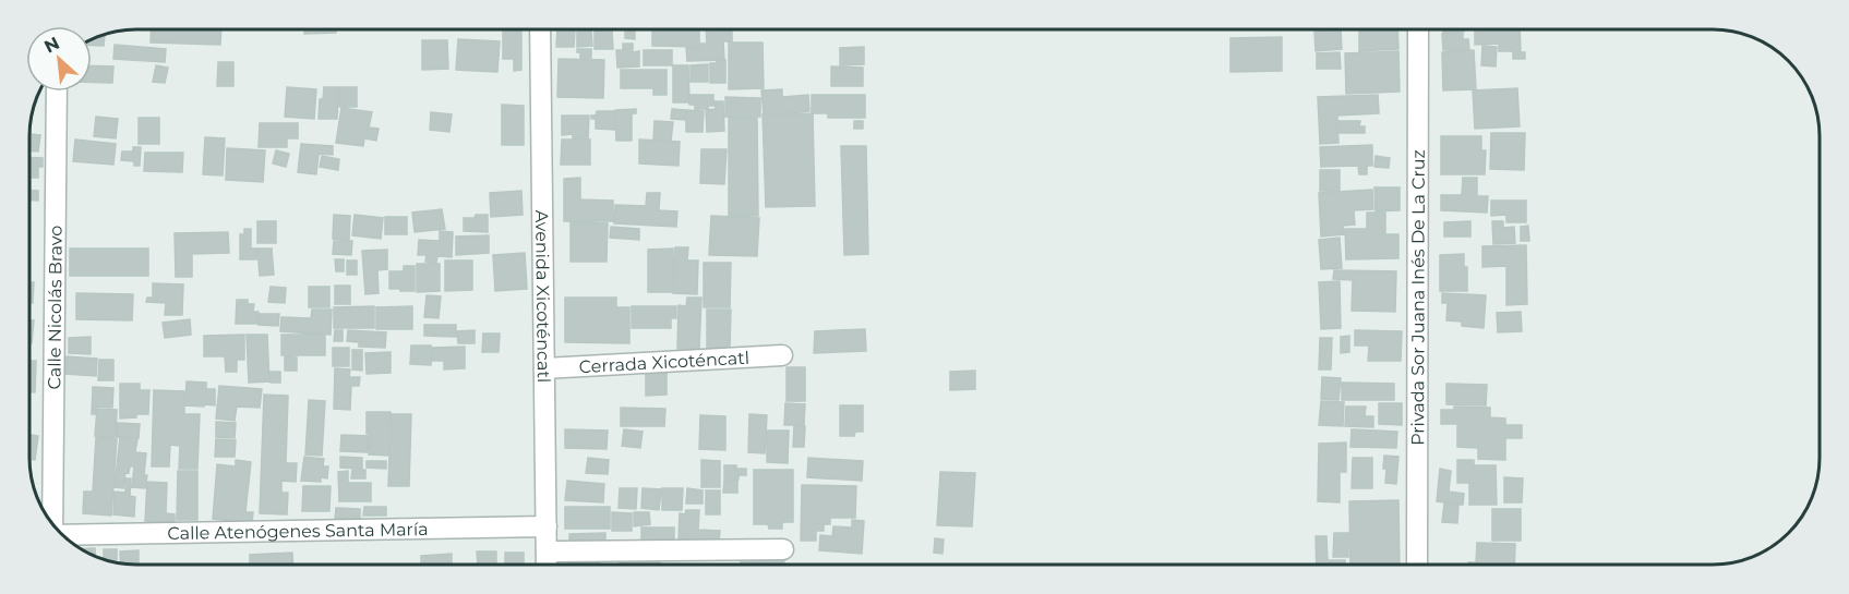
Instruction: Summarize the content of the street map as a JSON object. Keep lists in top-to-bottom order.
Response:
{
  "streets": {
    "street": [
      "Avenida Xicoténcatl",
      "Privada Sor Juana Inés De La Cruz",
      "Calle Nicolás Bravo",
      "Cerrada Xicoténcatl",
      "Calle Atenógenes Santa María"
    ]
  },
  "crossings": [
    ["Avenida Xicoténcatl", "Cerrada Xicoténcatl"],
    ["Avenida Xicoténcatl", "Calle Atenógenes Santa María"]
  ],
  "north": "top left"
}
